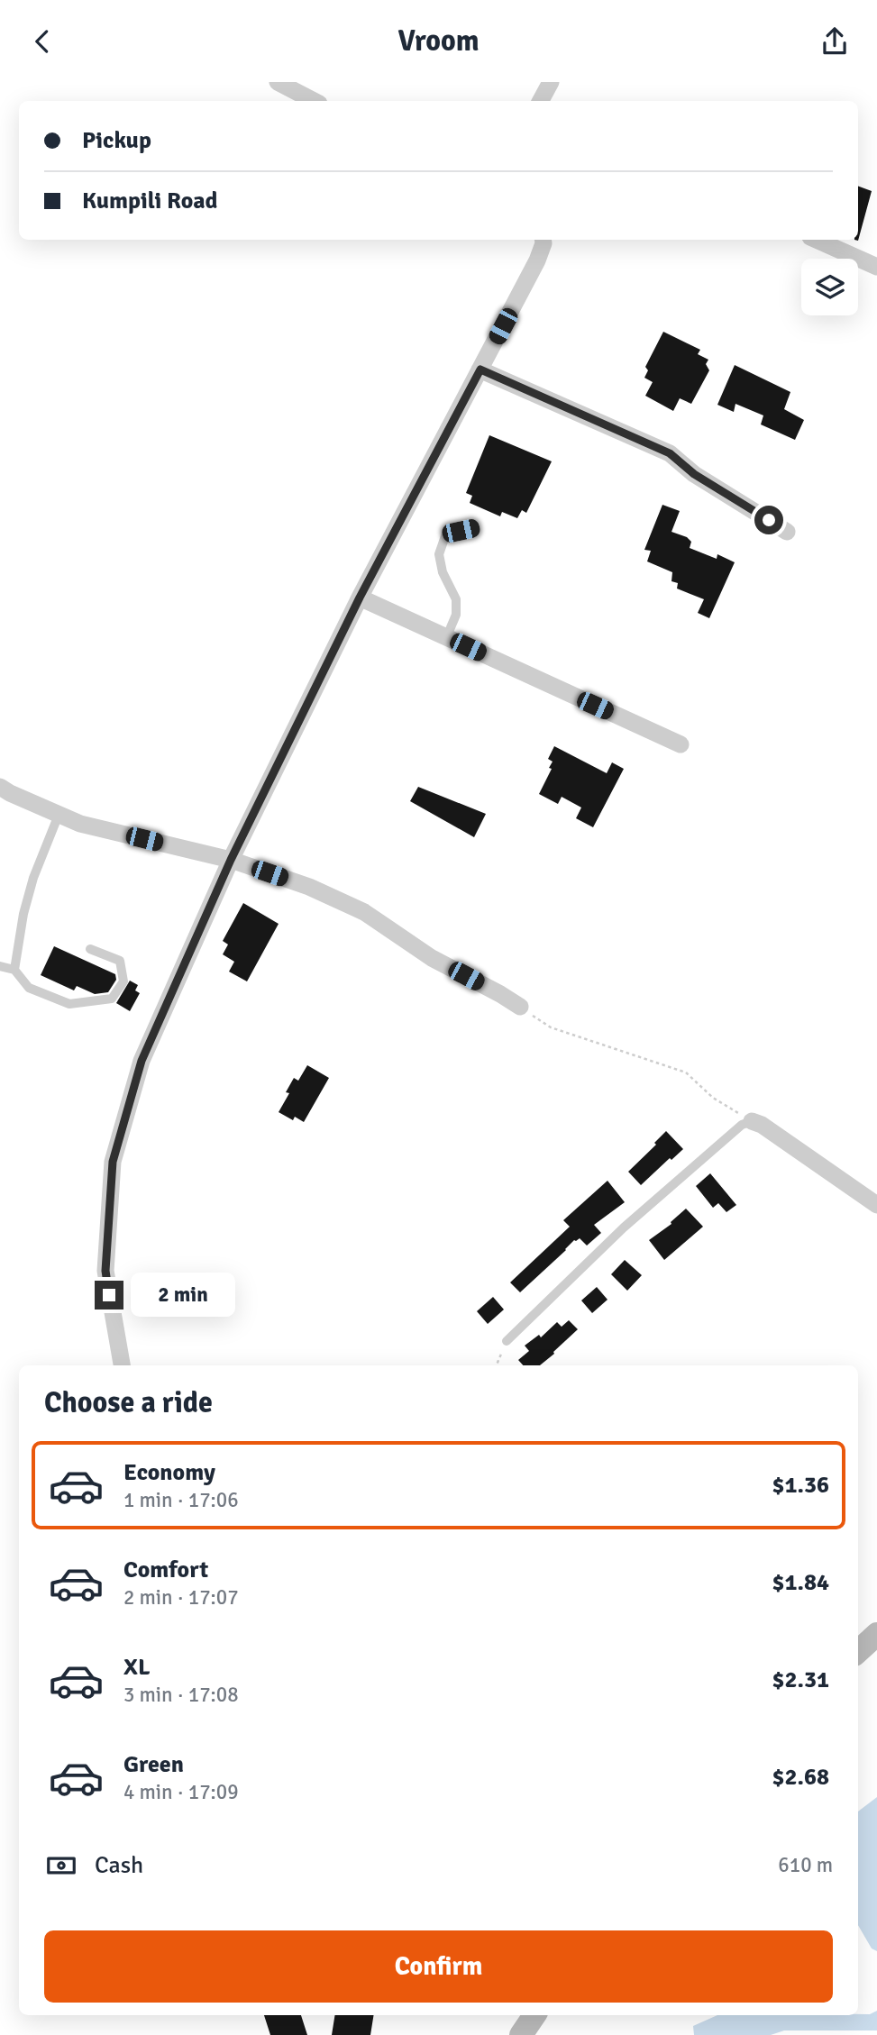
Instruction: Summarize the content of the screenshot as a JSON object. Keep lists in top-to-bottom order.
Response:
{
  "page": {
    "header": "Vroom",
    "banner": ["Pickup", "Kumpili Road"],
    "bubble": "2 min",
    "heading": "Choose a ride",
    "list": [
      {
        "name": "Economy",
        "note": "1 min · 17:06",
        "value": "$1.36"
      },
      {
        "name": "Comfort",
        "note": "2 min · 17:07",
        "value": "$1.84"
      },
      {
        "name": "XL",
        "note": "3 min · 17:08",
        "value": "$2.31"
      },
      {
        "name": "Green",
        "note": "4 min · 17:09",
        "value": "$2.68"
      }
    ],
    "pay": ["Cash", "610 m"],
    "buttons": "Confirm"
  }
}
